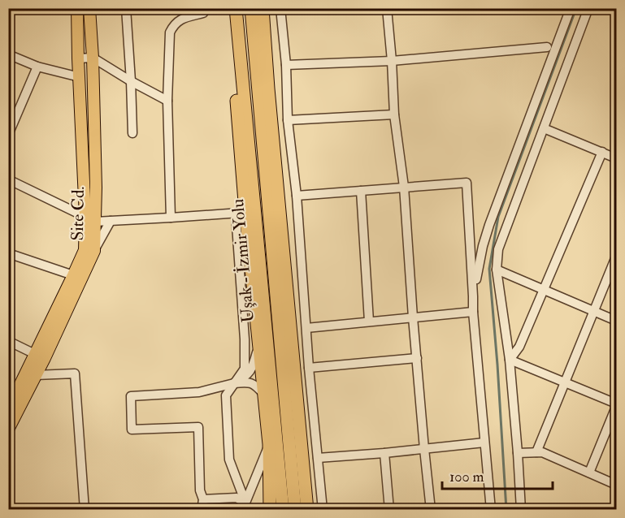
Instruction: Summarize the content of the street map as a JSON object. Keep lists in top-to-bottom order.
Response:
{
  "streets": {
    "highway": ["Uşak - İzmir Yolu"],
    "main road": ["Site Cd."]
  },
  "scale_bar": "100 m"
}
